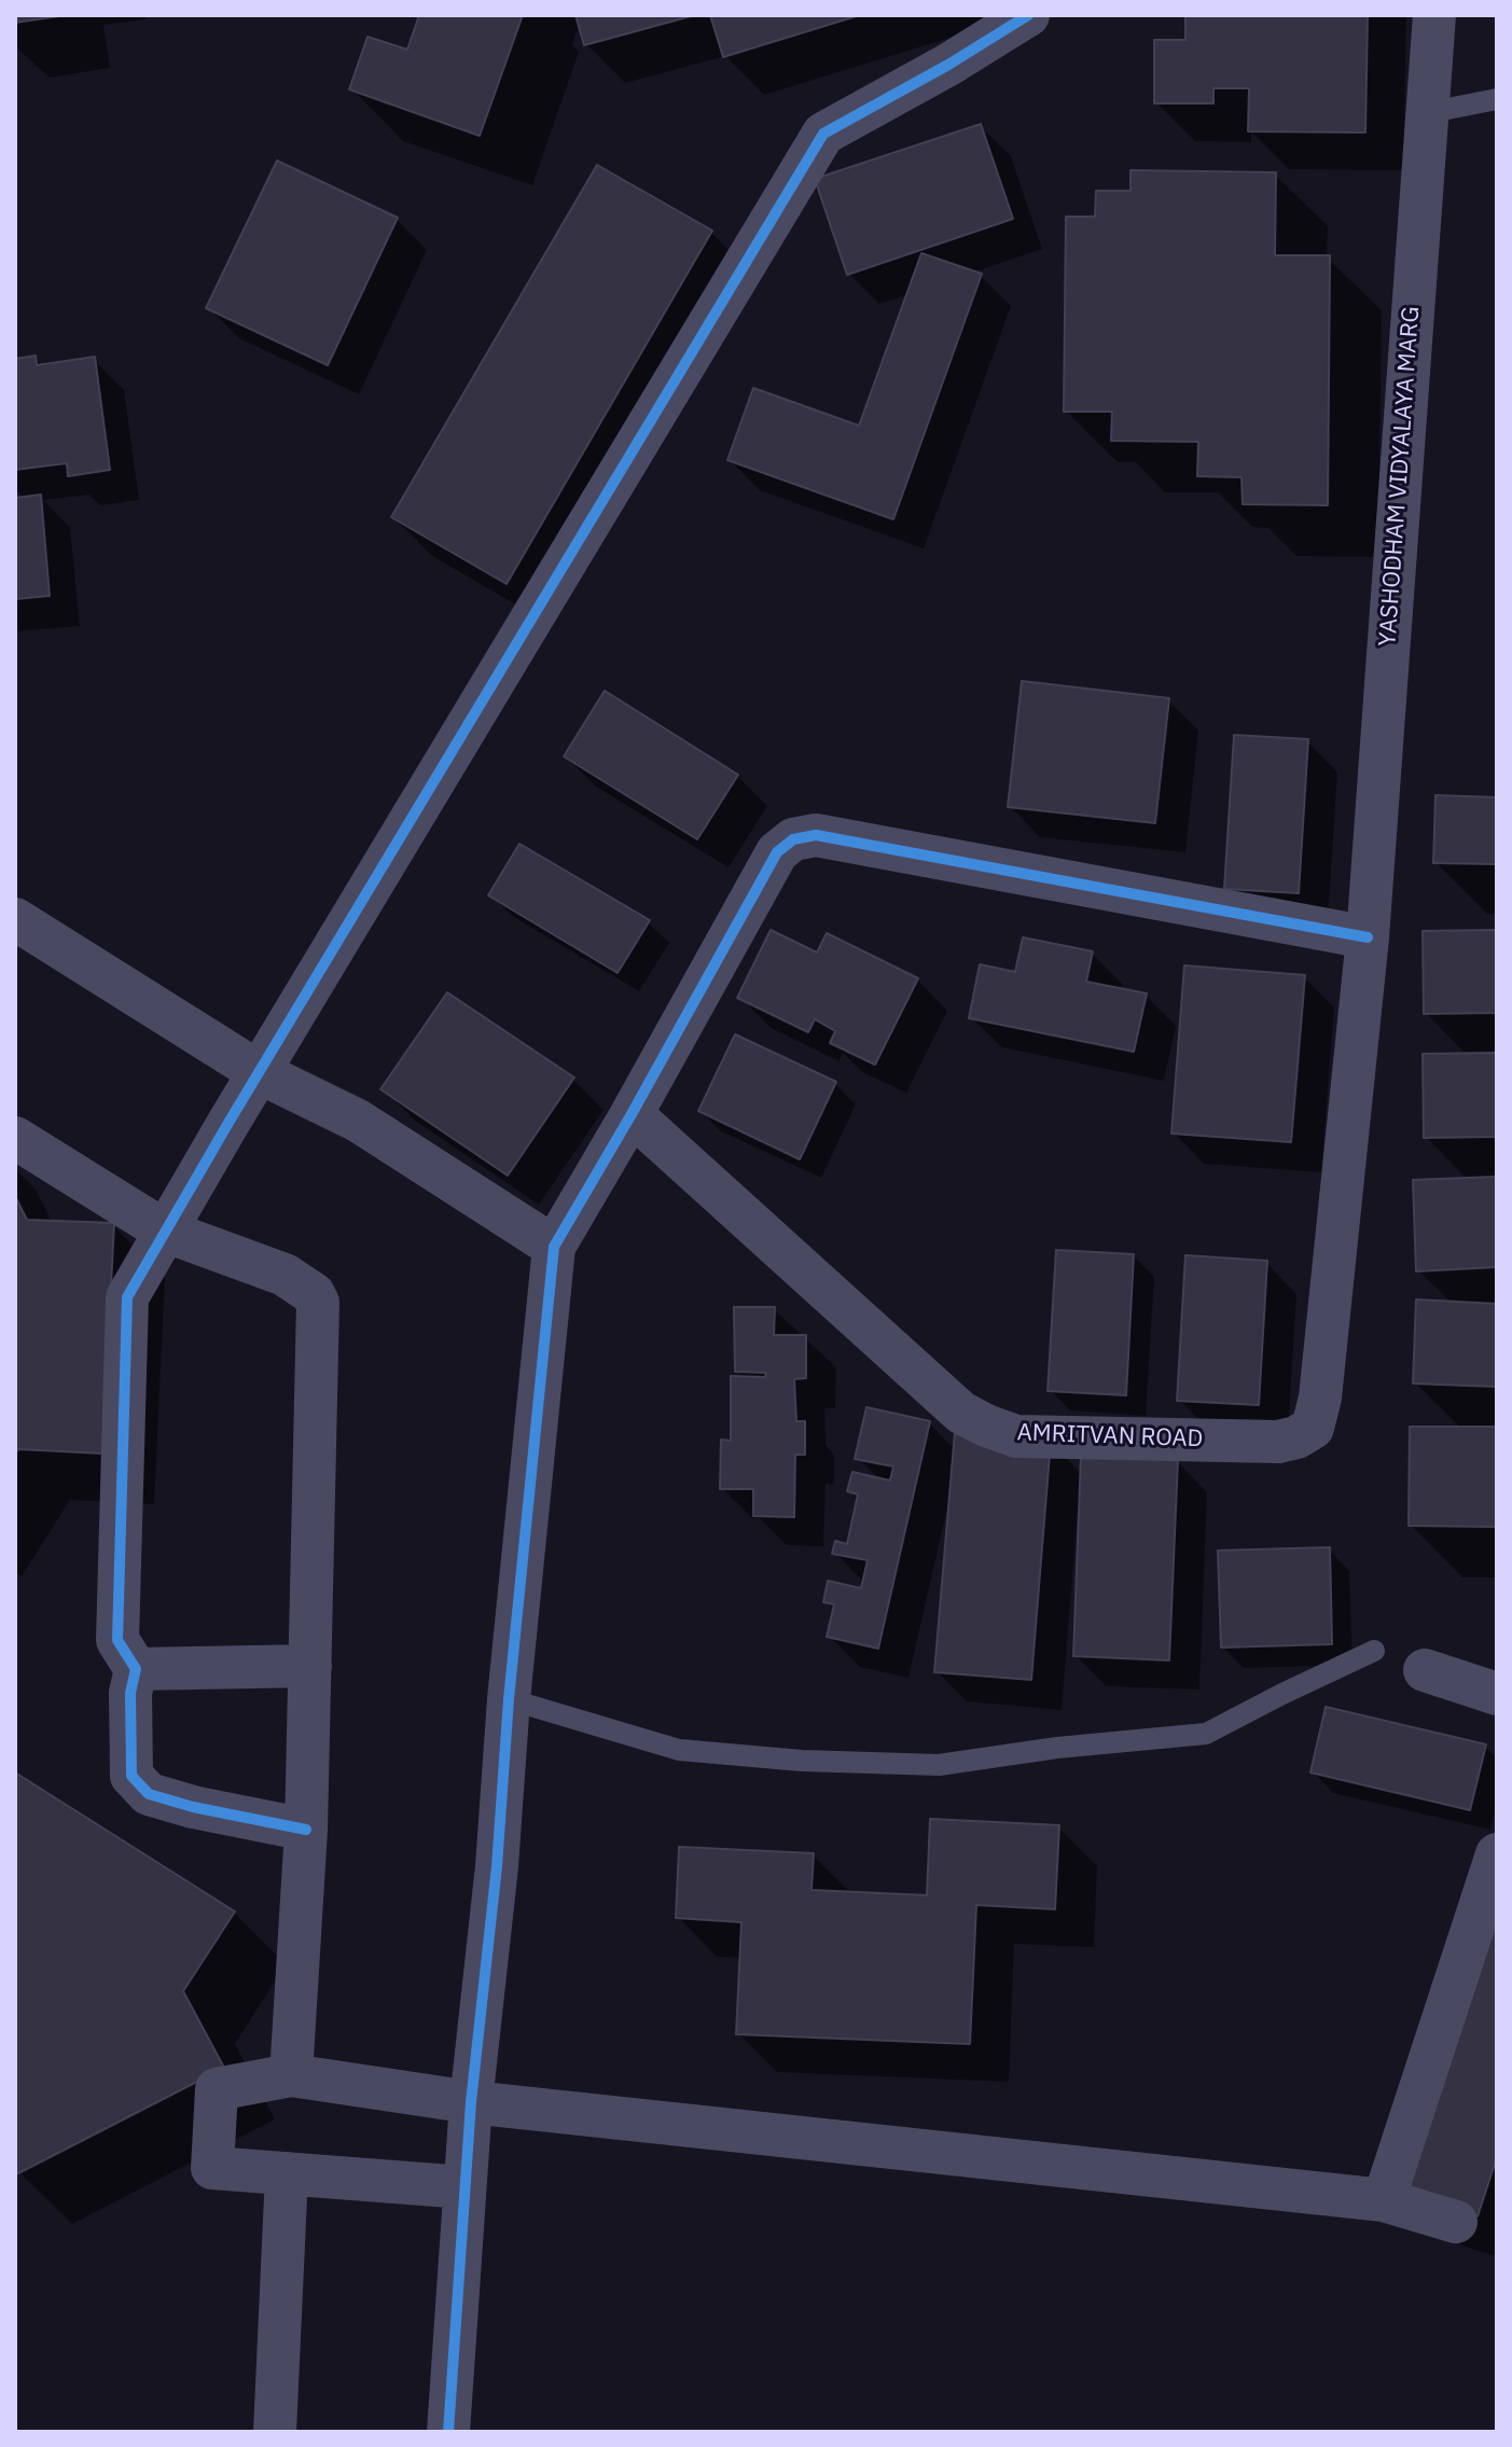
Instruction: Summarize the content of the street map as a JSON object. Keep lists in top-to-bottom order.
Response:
{
  "streets": {
    "street": ["YASHODHAM VIDYALAYA MARG", "AMRITVAN ROAD"]
  },
  "crossings": [
    ["YASHODHAM VIDYALAYA MARG", "AMRITVAN ROAD"]
  ]
}
